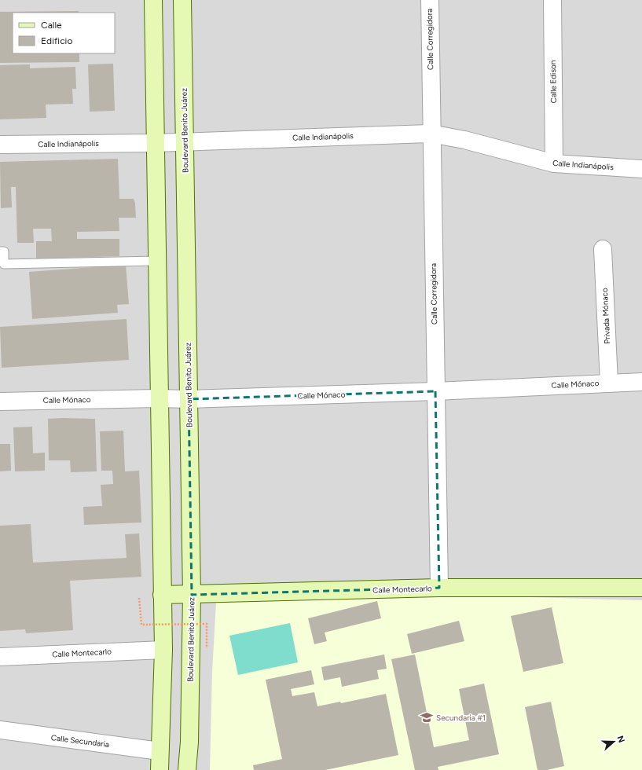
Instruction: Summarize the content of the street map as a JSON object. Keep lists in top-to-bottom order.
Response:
{
  "streets": {
    "main road": ["Boulevard Benito Juárez", "Calle Montecarlo"],
    "street": [
      "Calle Corregidora",
      "Calle Edison",
      "Calle Indianápolis",
      "Privada Mónaco",
      "Calle Mónaco",
      "Calle Secundaria"
    ]
  },
  "crossings": [
    ["Calle Corregidora", "Calle Indianápolis"],
    ["Calle Corregidora", "Calle Mónaco"],
    ["Calle Corregidora", "Calle Montecarlo"],
    ["Calle Edison", "Calle Indianápolis"],
    ["Boulevard Benito Juárez", "Calle Indianápolis"],
    ["Boulevard Benito Juárez", "Calle Mónaco"],
    ["Boulevard Benito Juárez", "Calle Montecarlo"],
    ["Privada Mónaco", "Calle Mónaco"]
  ],
  "places": {
    "school or university": ["Secundaria #1"]
  },
  "legend": ["Calle", "Edificio"],
  "north": "right"
}
